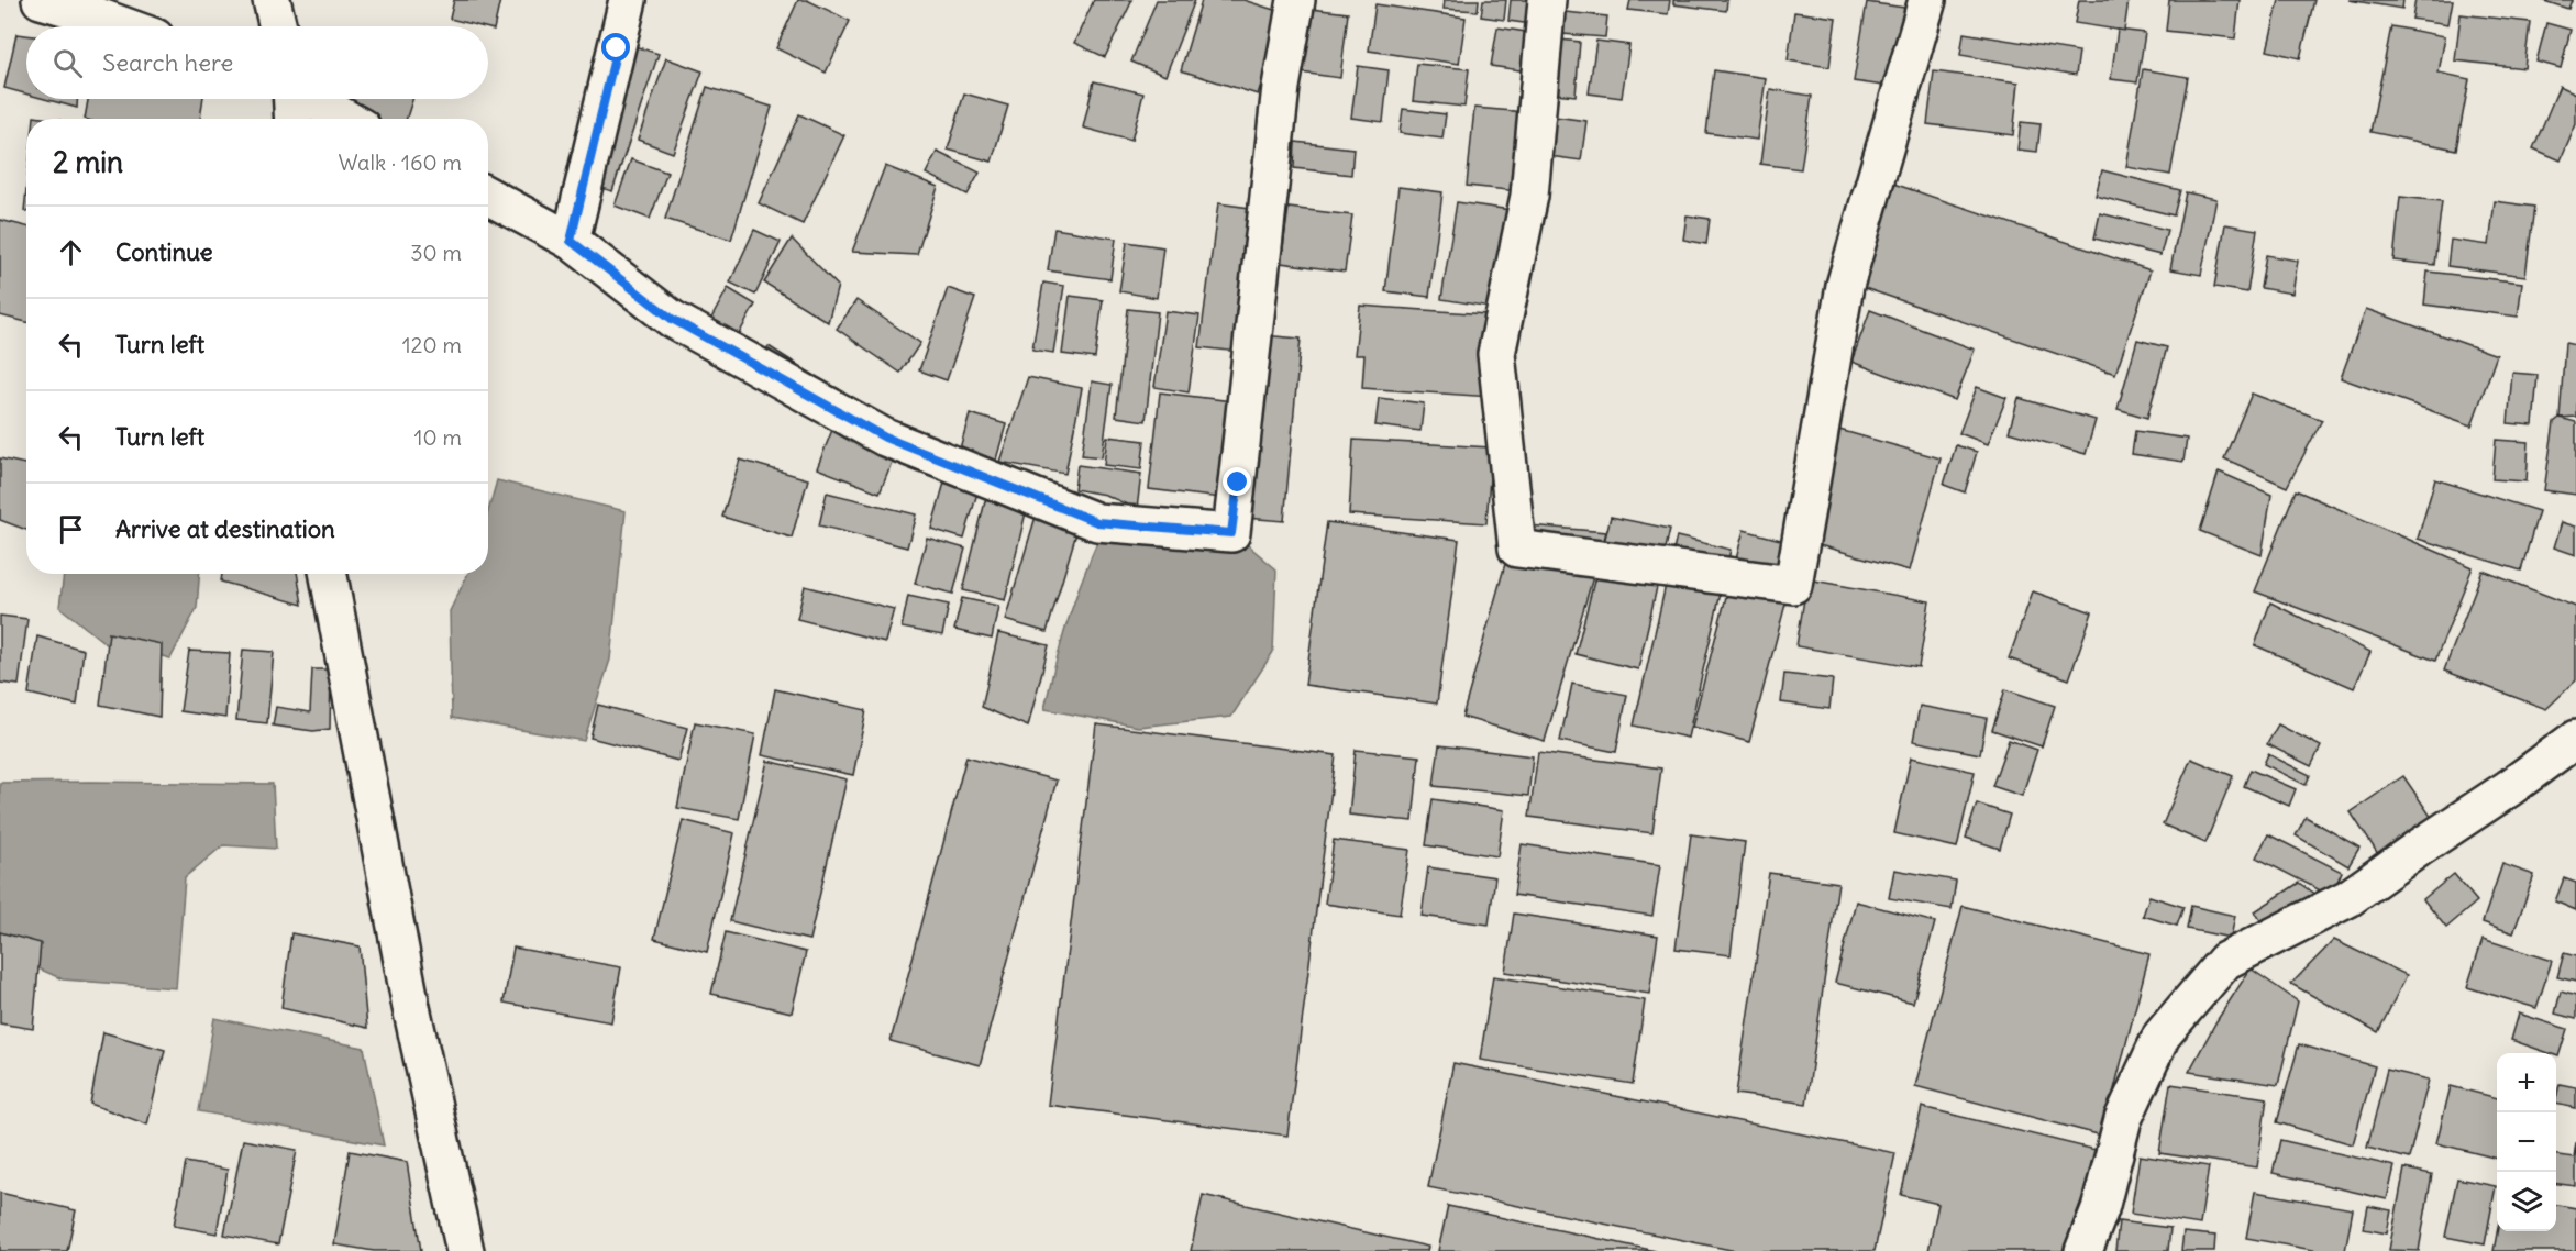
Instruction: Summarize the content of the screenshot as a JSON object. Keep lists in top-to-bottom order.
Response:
{
  "page": {
    "search": "Search here",
    "heading": ["2 min", "Walk · 160 m"],
    "list": [
      ["Continue", "30 m"],
      ["Turn left", "120 m"],
      ["Turn left", "10 m"],
      "Arrive at destination"
    ],
    "map_buttons": ["+", "−"]
  }
}
